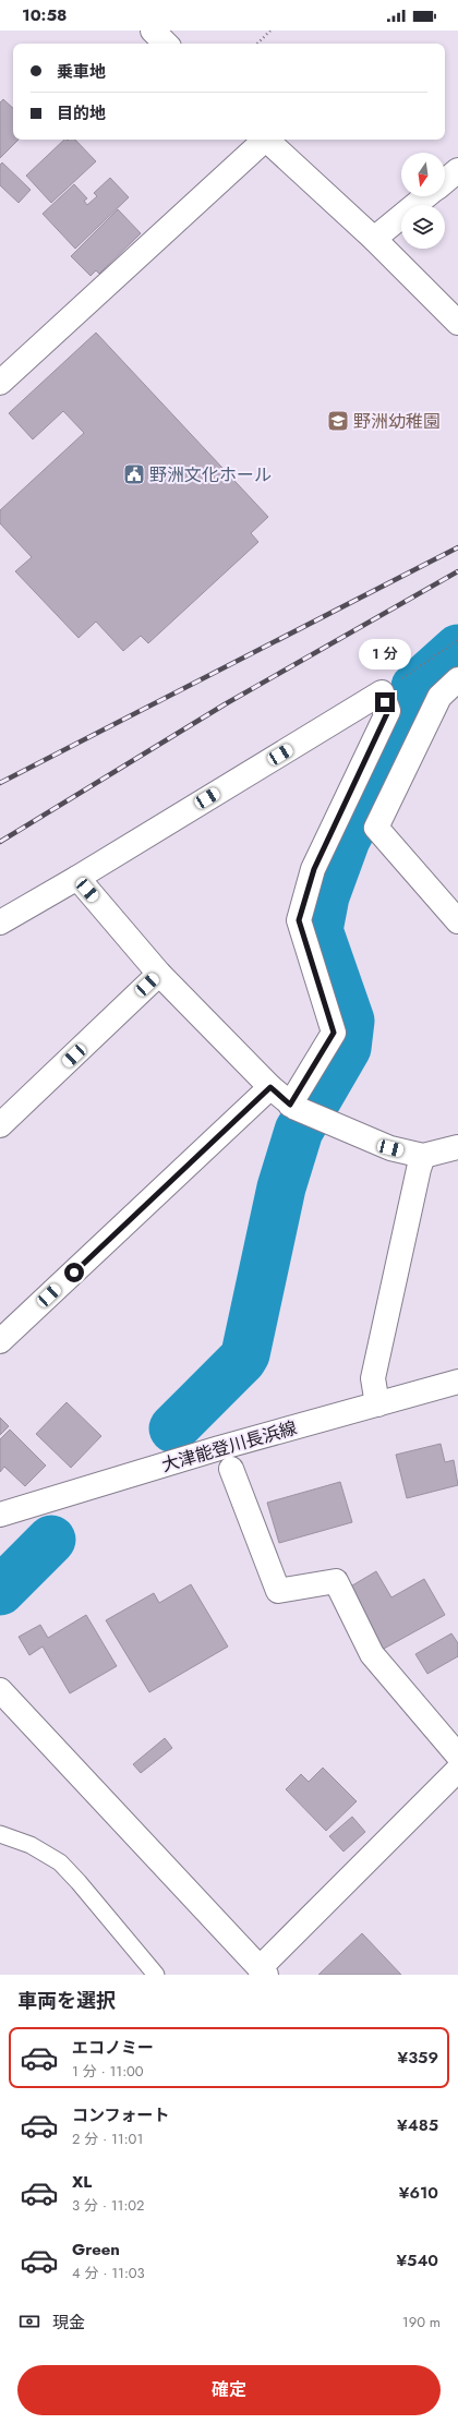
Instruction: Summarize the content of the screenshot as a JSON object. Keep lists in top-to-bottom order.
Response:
{
  "streets": {
    "street": ["大津能登川長浜線"]
  },
  "places": {
    "school or university": ["野洲幼稚園"],
    "public building": ["野洲文化ホール"]
  },
  "north": "bottom",
  "page": {
    "status": "10:58",
    "banner": ["乗車地", "目的地"],
    "bubble": "1 分",
    "heading": "車両を選択",
    "list": [
      {
        "name": "エコノミー",
        "note": "1 分 · 11:00",
        "value": "¥359"
      },
      {
        "name": "コンフォート",
        "note": "2 分 · 11:01",
        "value": "¥485"
      },
      {
        "name": "XL",
        "note": "3 分 · 11:02",
        "value": "¥610"
      },
      {
        "name": "Green",
        "note": "4 分 · 11:03",
        "value": "¥540"
      }
    ],
    "pay": ["現金", "190 m"],
    "buttons": "確定"
  }
}
